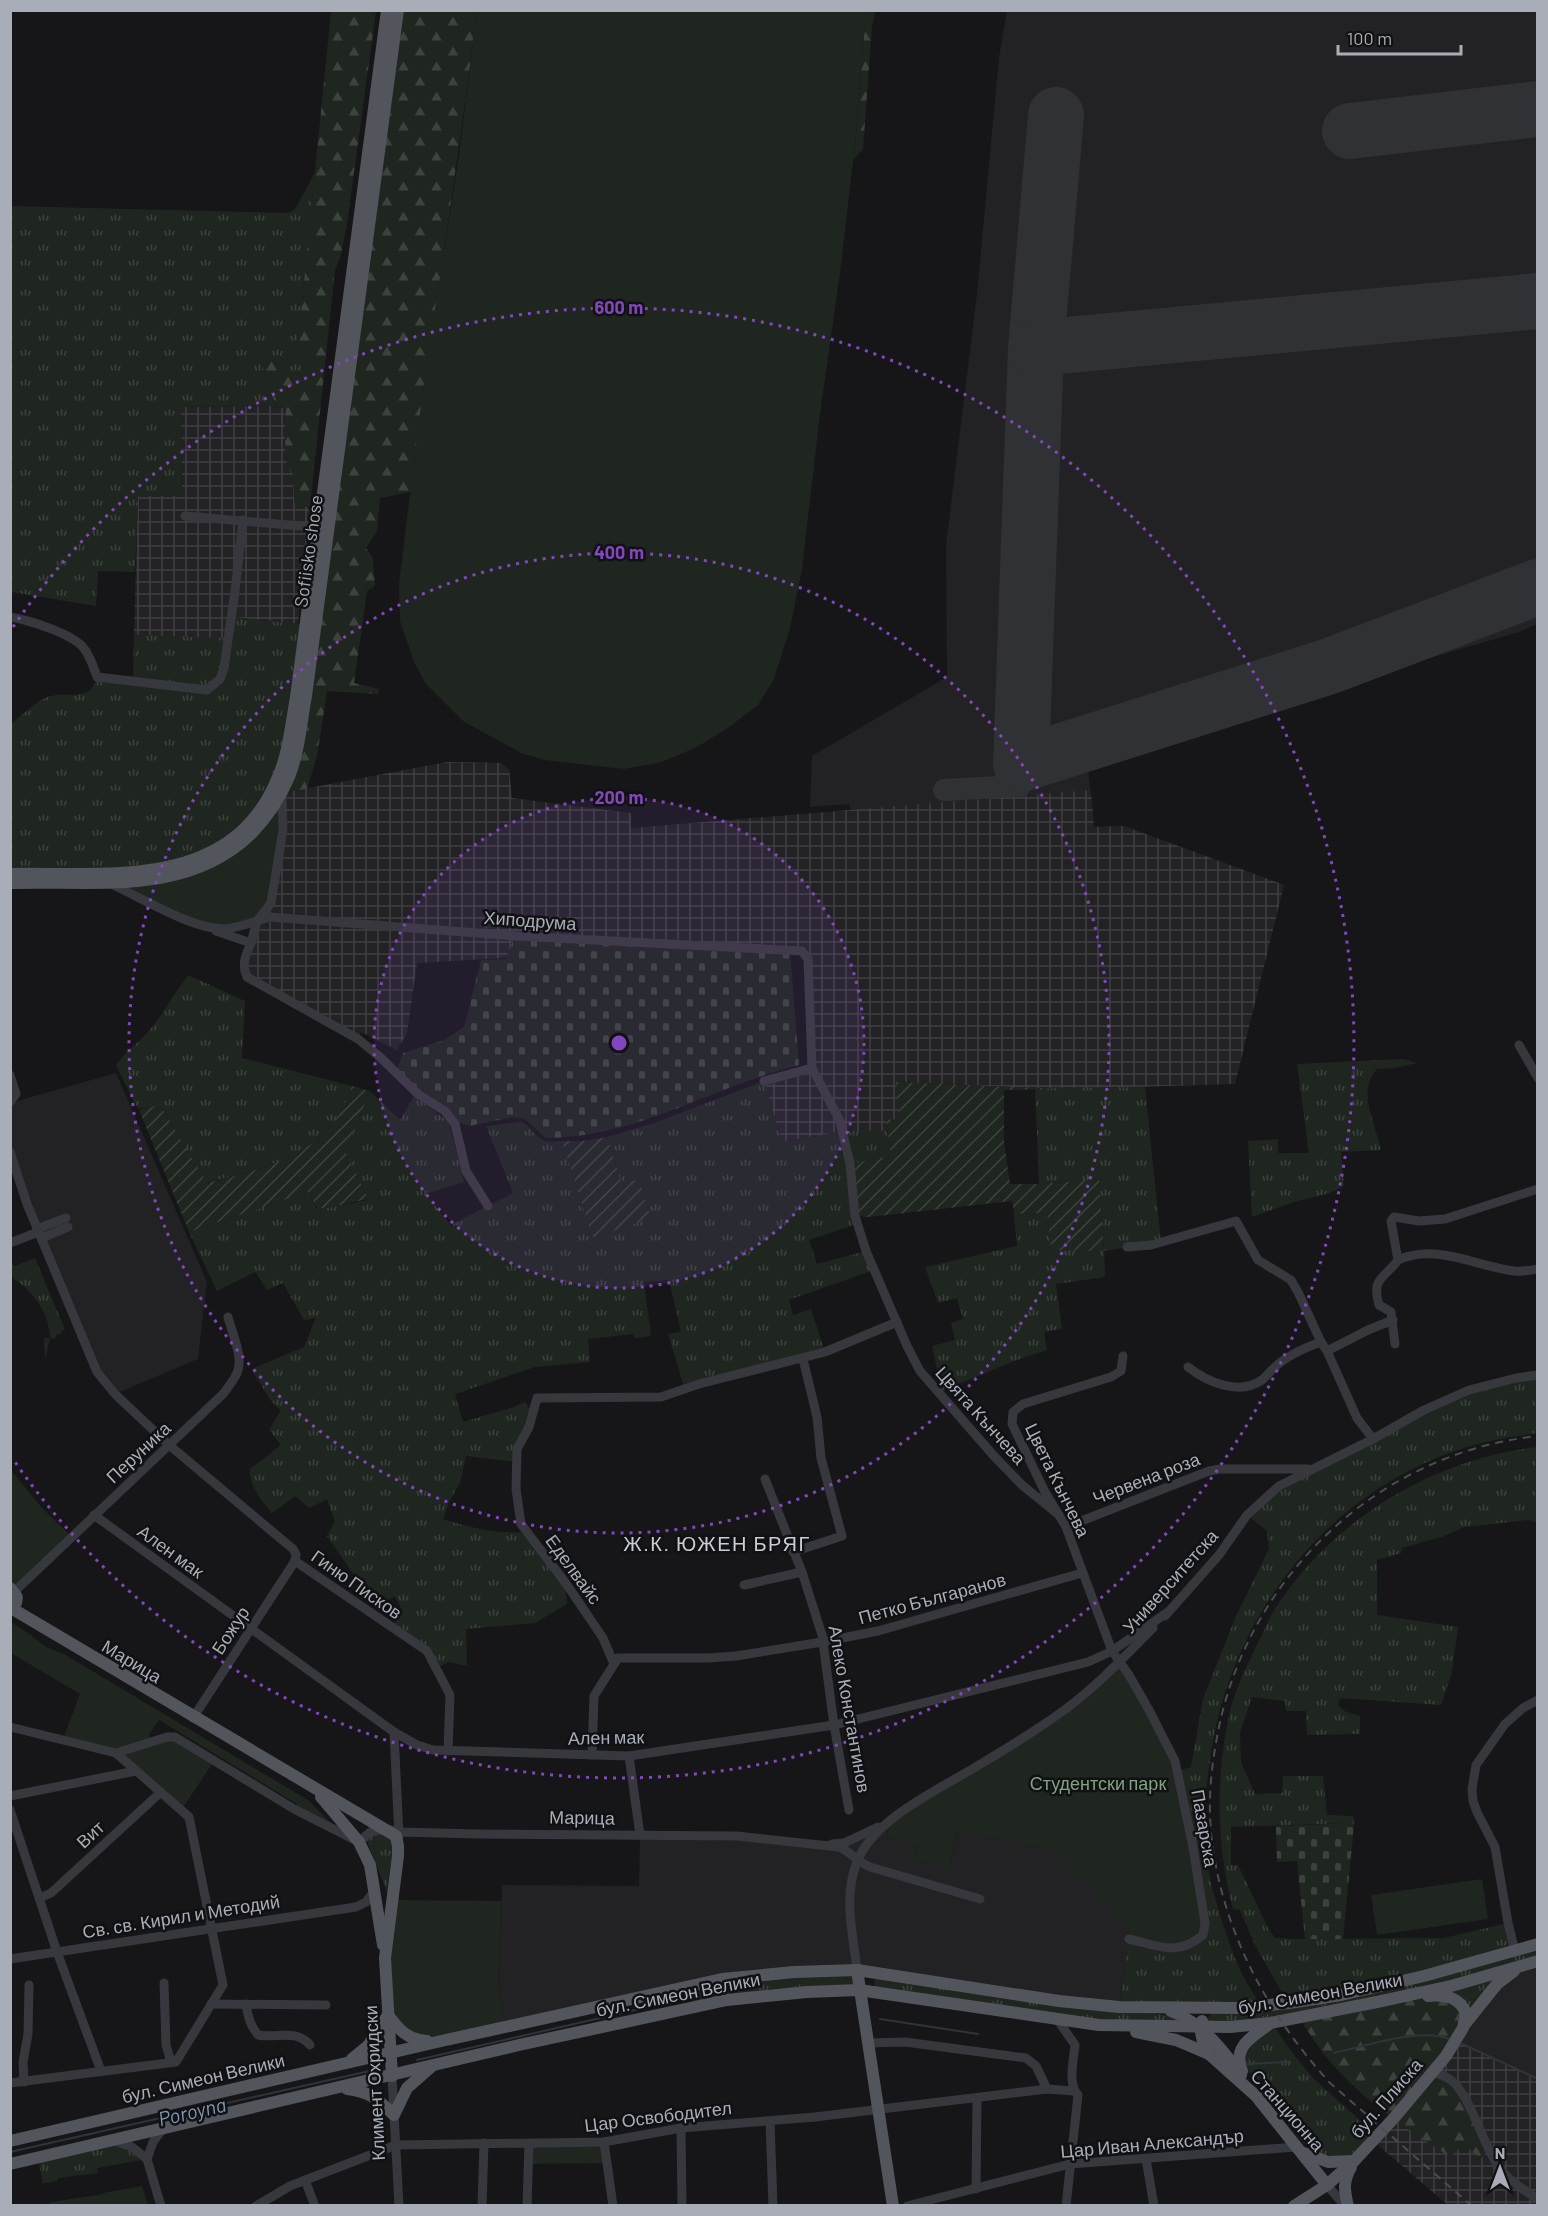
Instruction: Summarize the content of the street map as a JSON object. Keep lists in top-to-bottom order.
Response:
{
  "streets": {
    "main road": [
      "Sofiisko shose",
      "Марица",
      "бул. Симеон Велики",
      "Климент Охридски",
      "бул. Плиска",
      "Станционна"
    ],
    "street": [
      "Хиподрума",
      "Цвята Кънчева",
      "Перуника",
      "Червена роза",
      "Цвета Кънчева",
      "Ален мак",
      "Еделвайс",
      "Университетска",
      "Гиню Писков",
      "Петко Българанов",
      "Божур",
      "Алеко Константинов",
      "Пазарска",
      "Вит",
      "Св. св. Кирил и Методий",
      "Цар Освободител",
      "Цар Иван Александър"
    ]
  },
  "crossings": [
    ["Цвята Кънчева", "Цвета Кънчева"],
    ["Перуника", "Ален мак"],
    ["Перуника", "Гиню Писков"],
    ["Перуника", "Марица"],
    ["Червена роза", "Цвета Кънчева"],
    ["Червена роза", "Университетска"],
    ["Цвета Кънчева", "Ален мак"],
    ["Цвета Кънчева", "Петко Българанов"],
    ["Цвета Кънчева", "Пазарска"],
    ["Ален мак", "Университетска"],
    ["Ален мак", "Гиню Писков"],
    ["Ален мак", "Божур"],
    ["Ален мак", "Алеко Константинов"],
    ["Ален мак", "Пазарска"],
    ["Еделвайс", "Петко Българанов"],
    ["Университетска", "Марица"],
    ["Университетска", "Пазарска"],
    ["Гиню Писков", "Божур"],
    ["Петко Българанов", "Алеко Константинов"],
    ["Божур", "Марица"],
    ["Марица", "Климент Охридски"],
    ["бул. Симеон Велики", "Климент Охридски"],
    ["бул. Симеон Велики", "Станционна"],
    ["Климент Охридски", "Цар Освободител"],
    ["бул. Плиска", "Станционна"],
    ["Станционна", "Цар Иван Александър"]
  ],
  "districts": ["Ж.К. ЮЖЕН БРЯГ"],
  "water": ["Poroyna"],
  "parks": ["Студентски парк"],
  "scale_bar": "100 m",
  "north": "top",
  "rings": ["600 m", "400 m", "200 m"]
}
